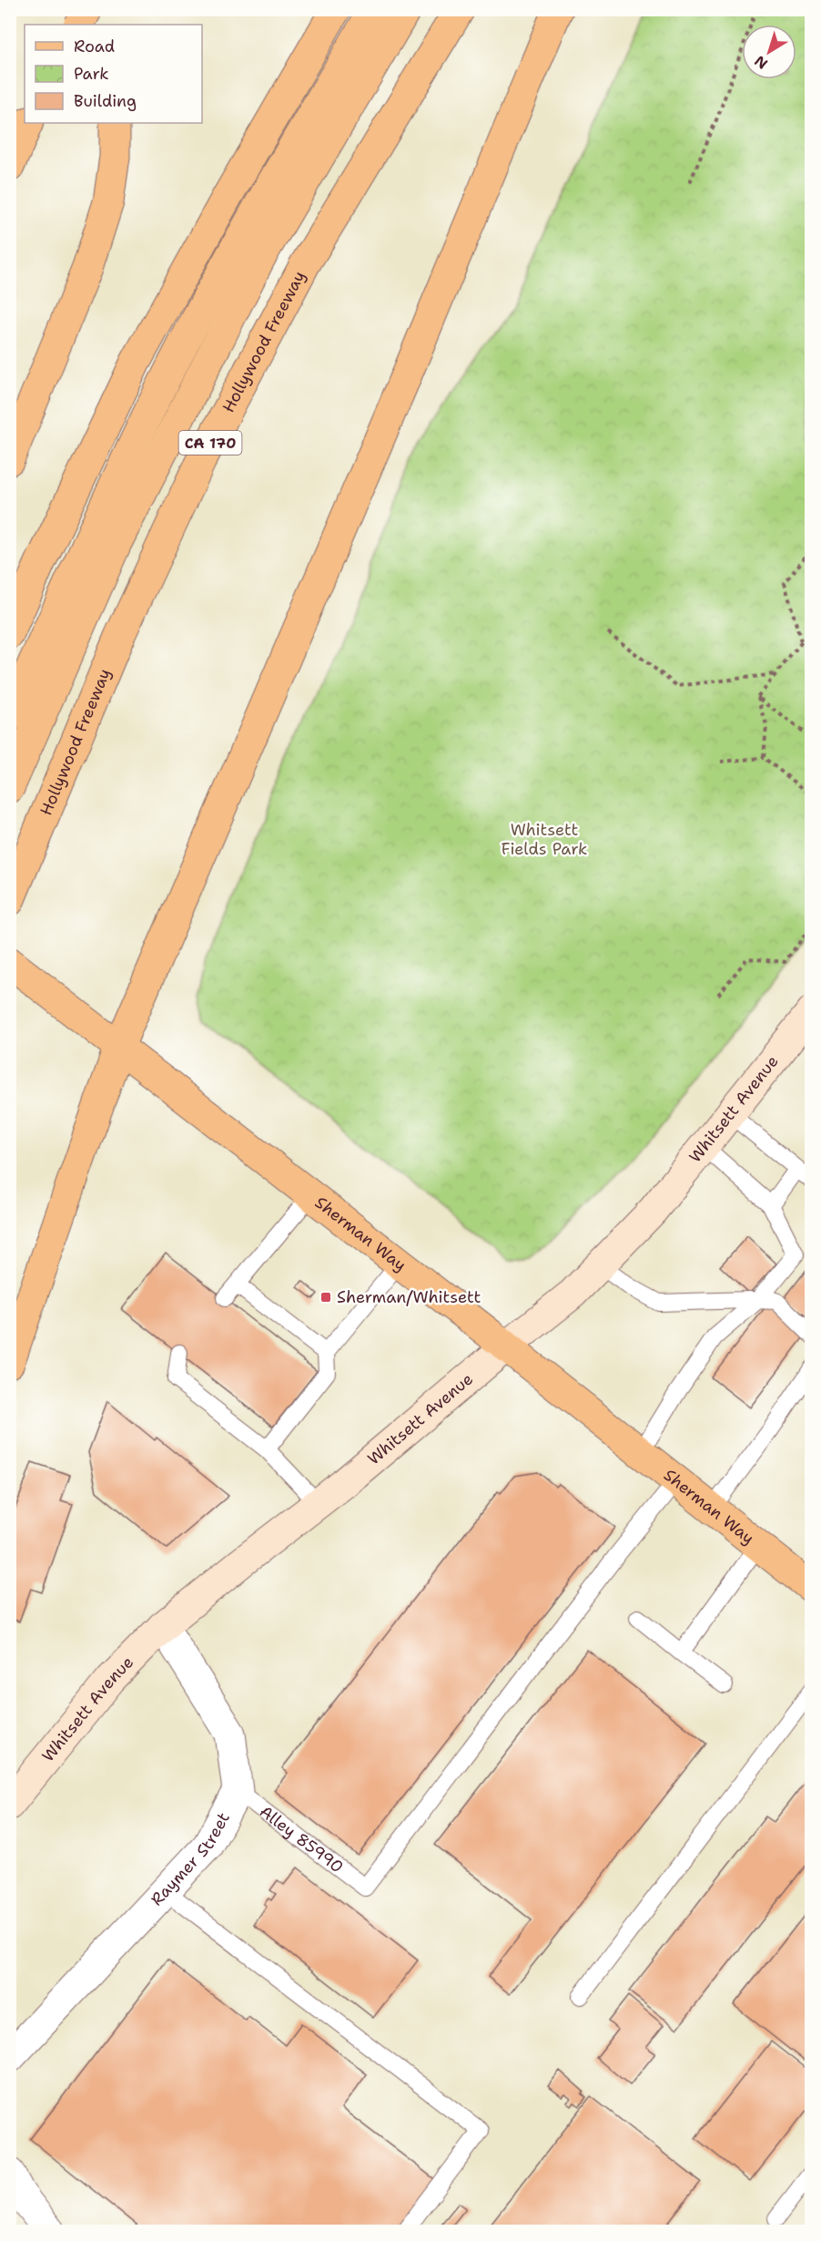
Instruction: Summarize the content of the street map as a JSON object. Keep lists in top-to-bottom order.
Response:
{
  "streets": {
    "main road": [
      "Hollywood Freeway",
      "CA 170",
      "Whitsett Avenue",
      "Sherman Way"
    ],
    "street": ["Raymer Street"],
    "lane": ["Alley 85990"]
  },
  "crossings": [
    ["Whitsett Avenue", "Sherman Way"],
    ["Sherman Way", "Alley 85990"],
    ["Alley 85990", "Raymer Street"]
  ],
  "parks": ["Whitsett Fields Park"],
  "places": {
    "transit": ["Sherman/Whitsett"]
  },
  "legend": ["Road", "Park", "Building"],
  "north": "bottom left"
}
